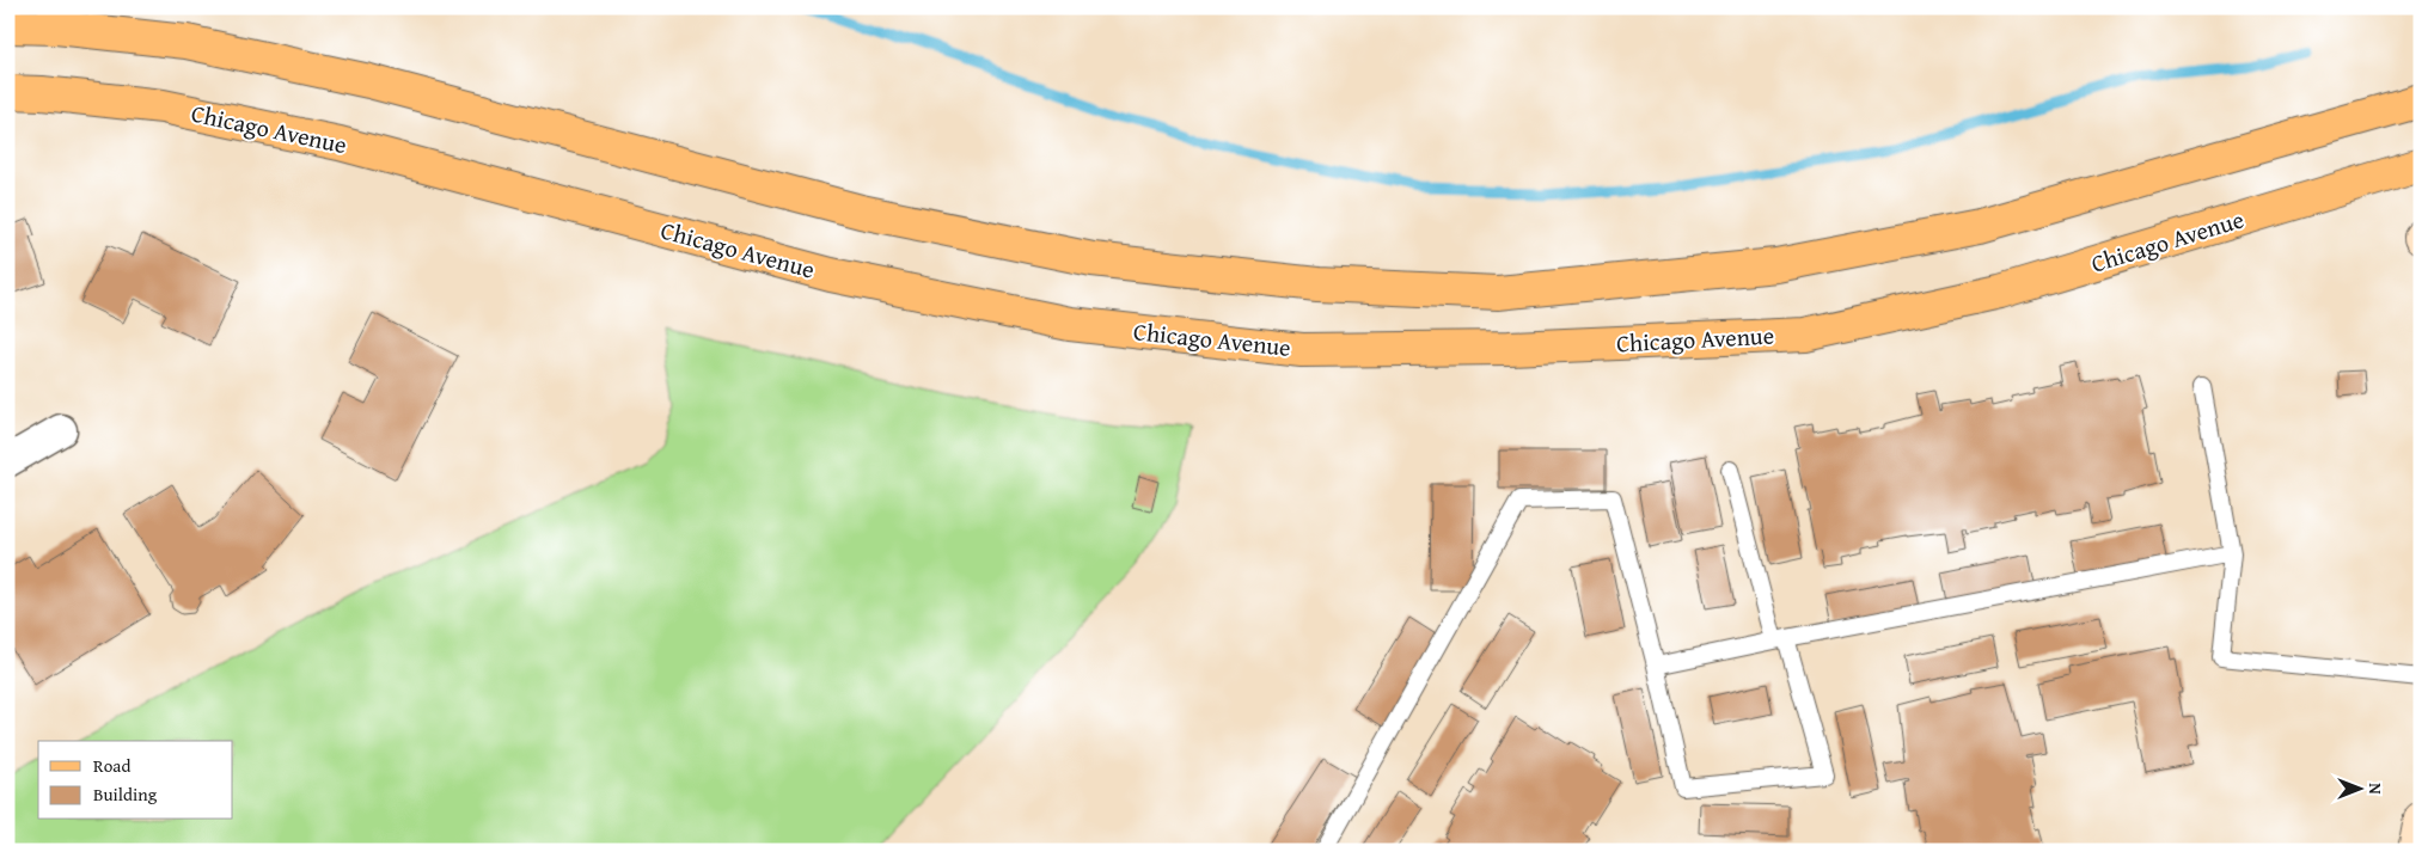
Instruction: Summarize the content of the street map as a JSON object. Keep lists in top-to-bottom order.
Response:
{
  "streets": {
    "main road": ["Chicago Avenue"]
  },
  "legend": ["Road", "Building"],
  "north": "right"
}
